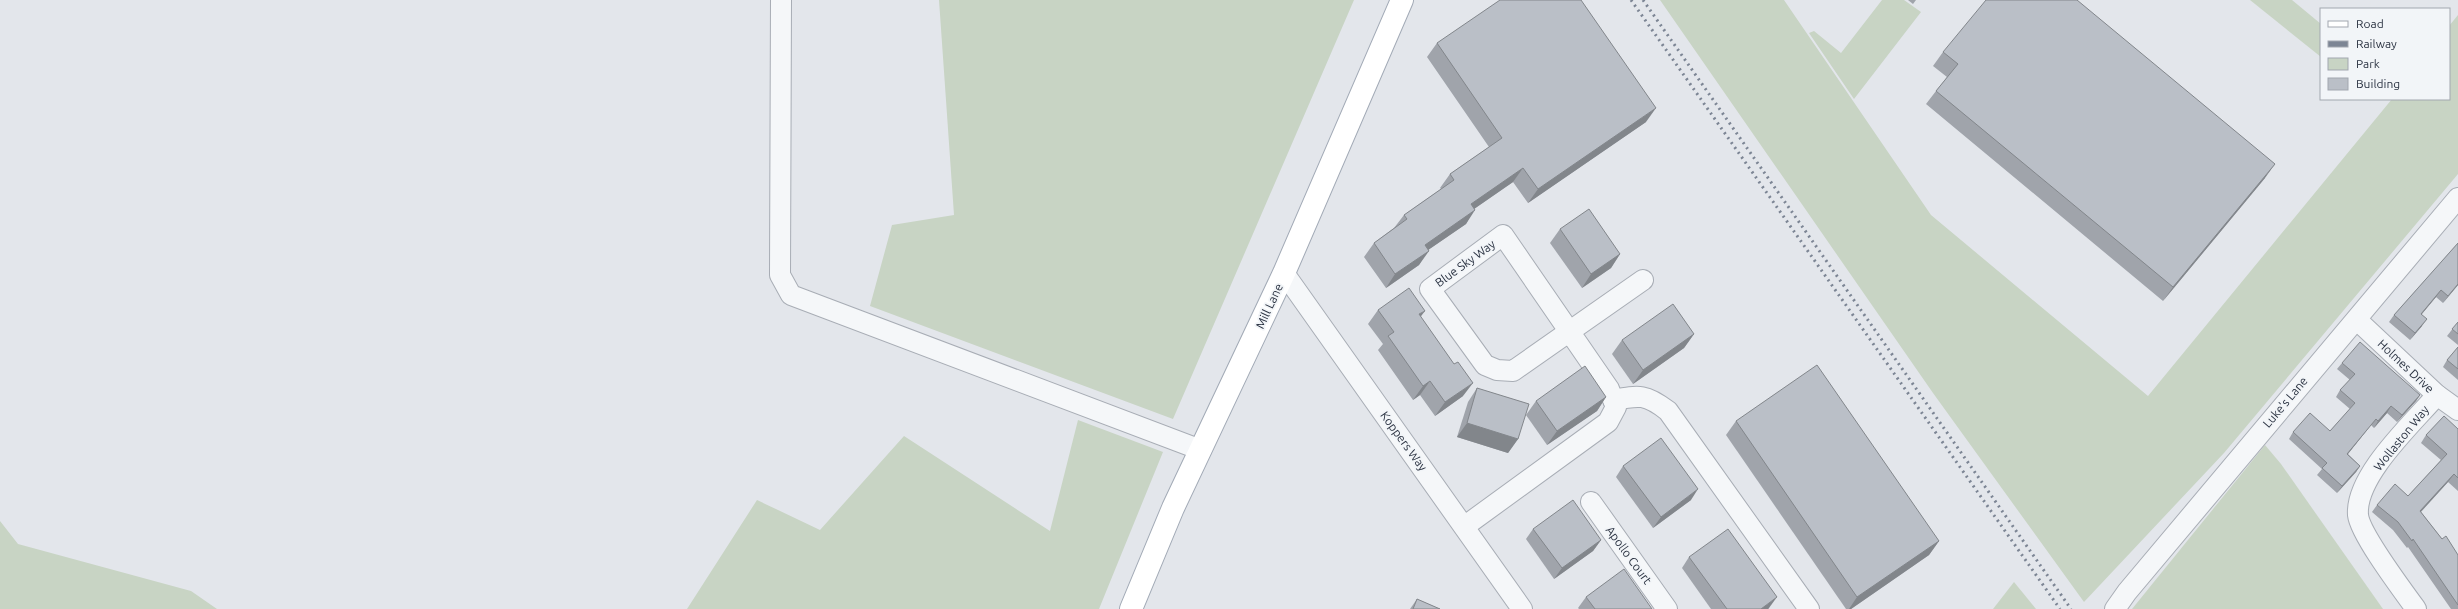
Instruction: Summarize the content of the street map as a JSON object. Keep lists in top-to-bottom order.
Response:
{
  "streets": {
    "main road": ["Mill Lane"],
    "street": [
      "Blue Sky Way",
      "Holmes Drive",
      "Luke's Lane",
      "Wollaston Way",
      "Koppers Way",
      "Apollo Court"
    ]
  },
  "crossings": [
    ["Mill Lane", "Koppers Way"],
    ["Holmes Drive", "Luke's Lane"],
    ["Holmes Drive", "Wollaston Way"]
  ],
  "legend": [
    "Road",
    "Railway",
    "Park",
    "Building"
  ]
}
